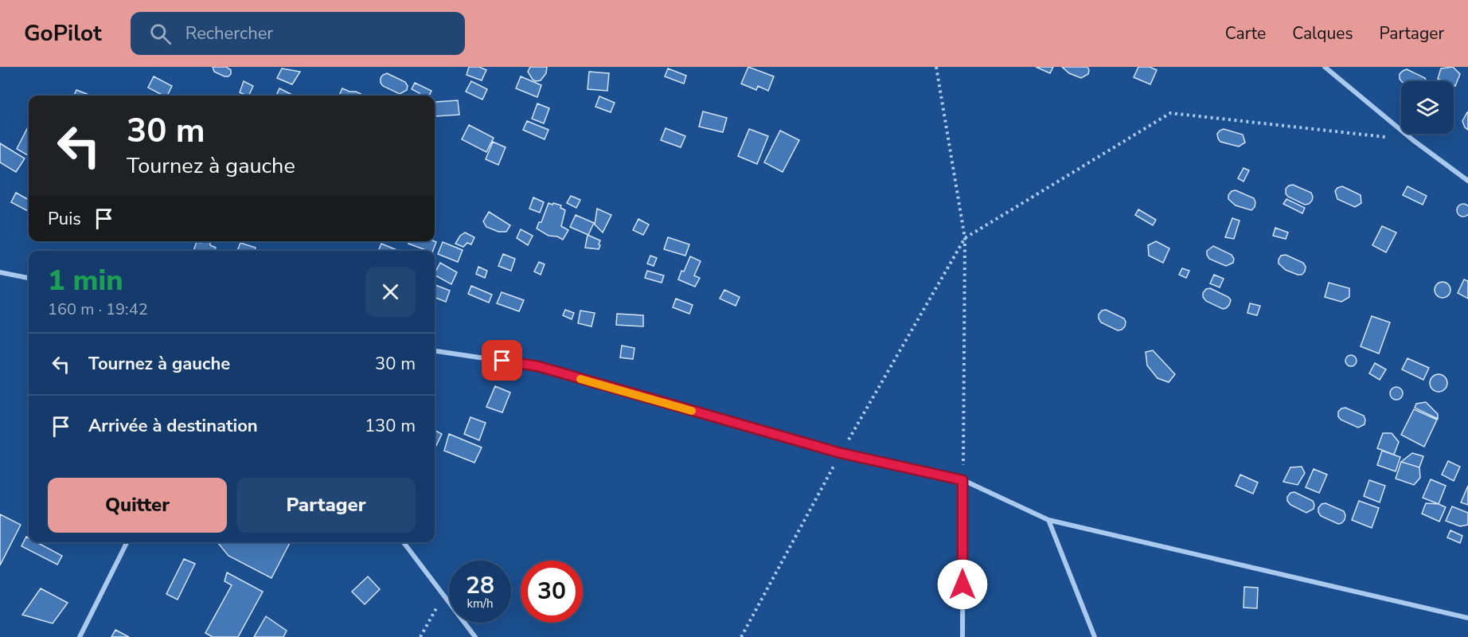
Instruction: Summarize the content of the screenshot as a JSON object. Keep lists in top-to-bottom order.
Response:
{
  "page": {
    "header": "GoPilot",
    "search": "Rechercher",
    "nav": ["Carte", "Calques", "Partager"],
    "turn": ["30 m", "Tournez à gauche"],
    "then": "Puis",
    "heading": ["1 min", "160 m · 19:42"],
    "list": [
      {
        "name": "Tournez à gauche",
        "value": "30 m"
      },
      {
        "name": "Arrivée à destination",
        "value": "130 m"
      }
    ],
    "buttons": ["Quitter", "Partager"],
    "speed": "28 km/h",
    "limit": "30"
  }
}
